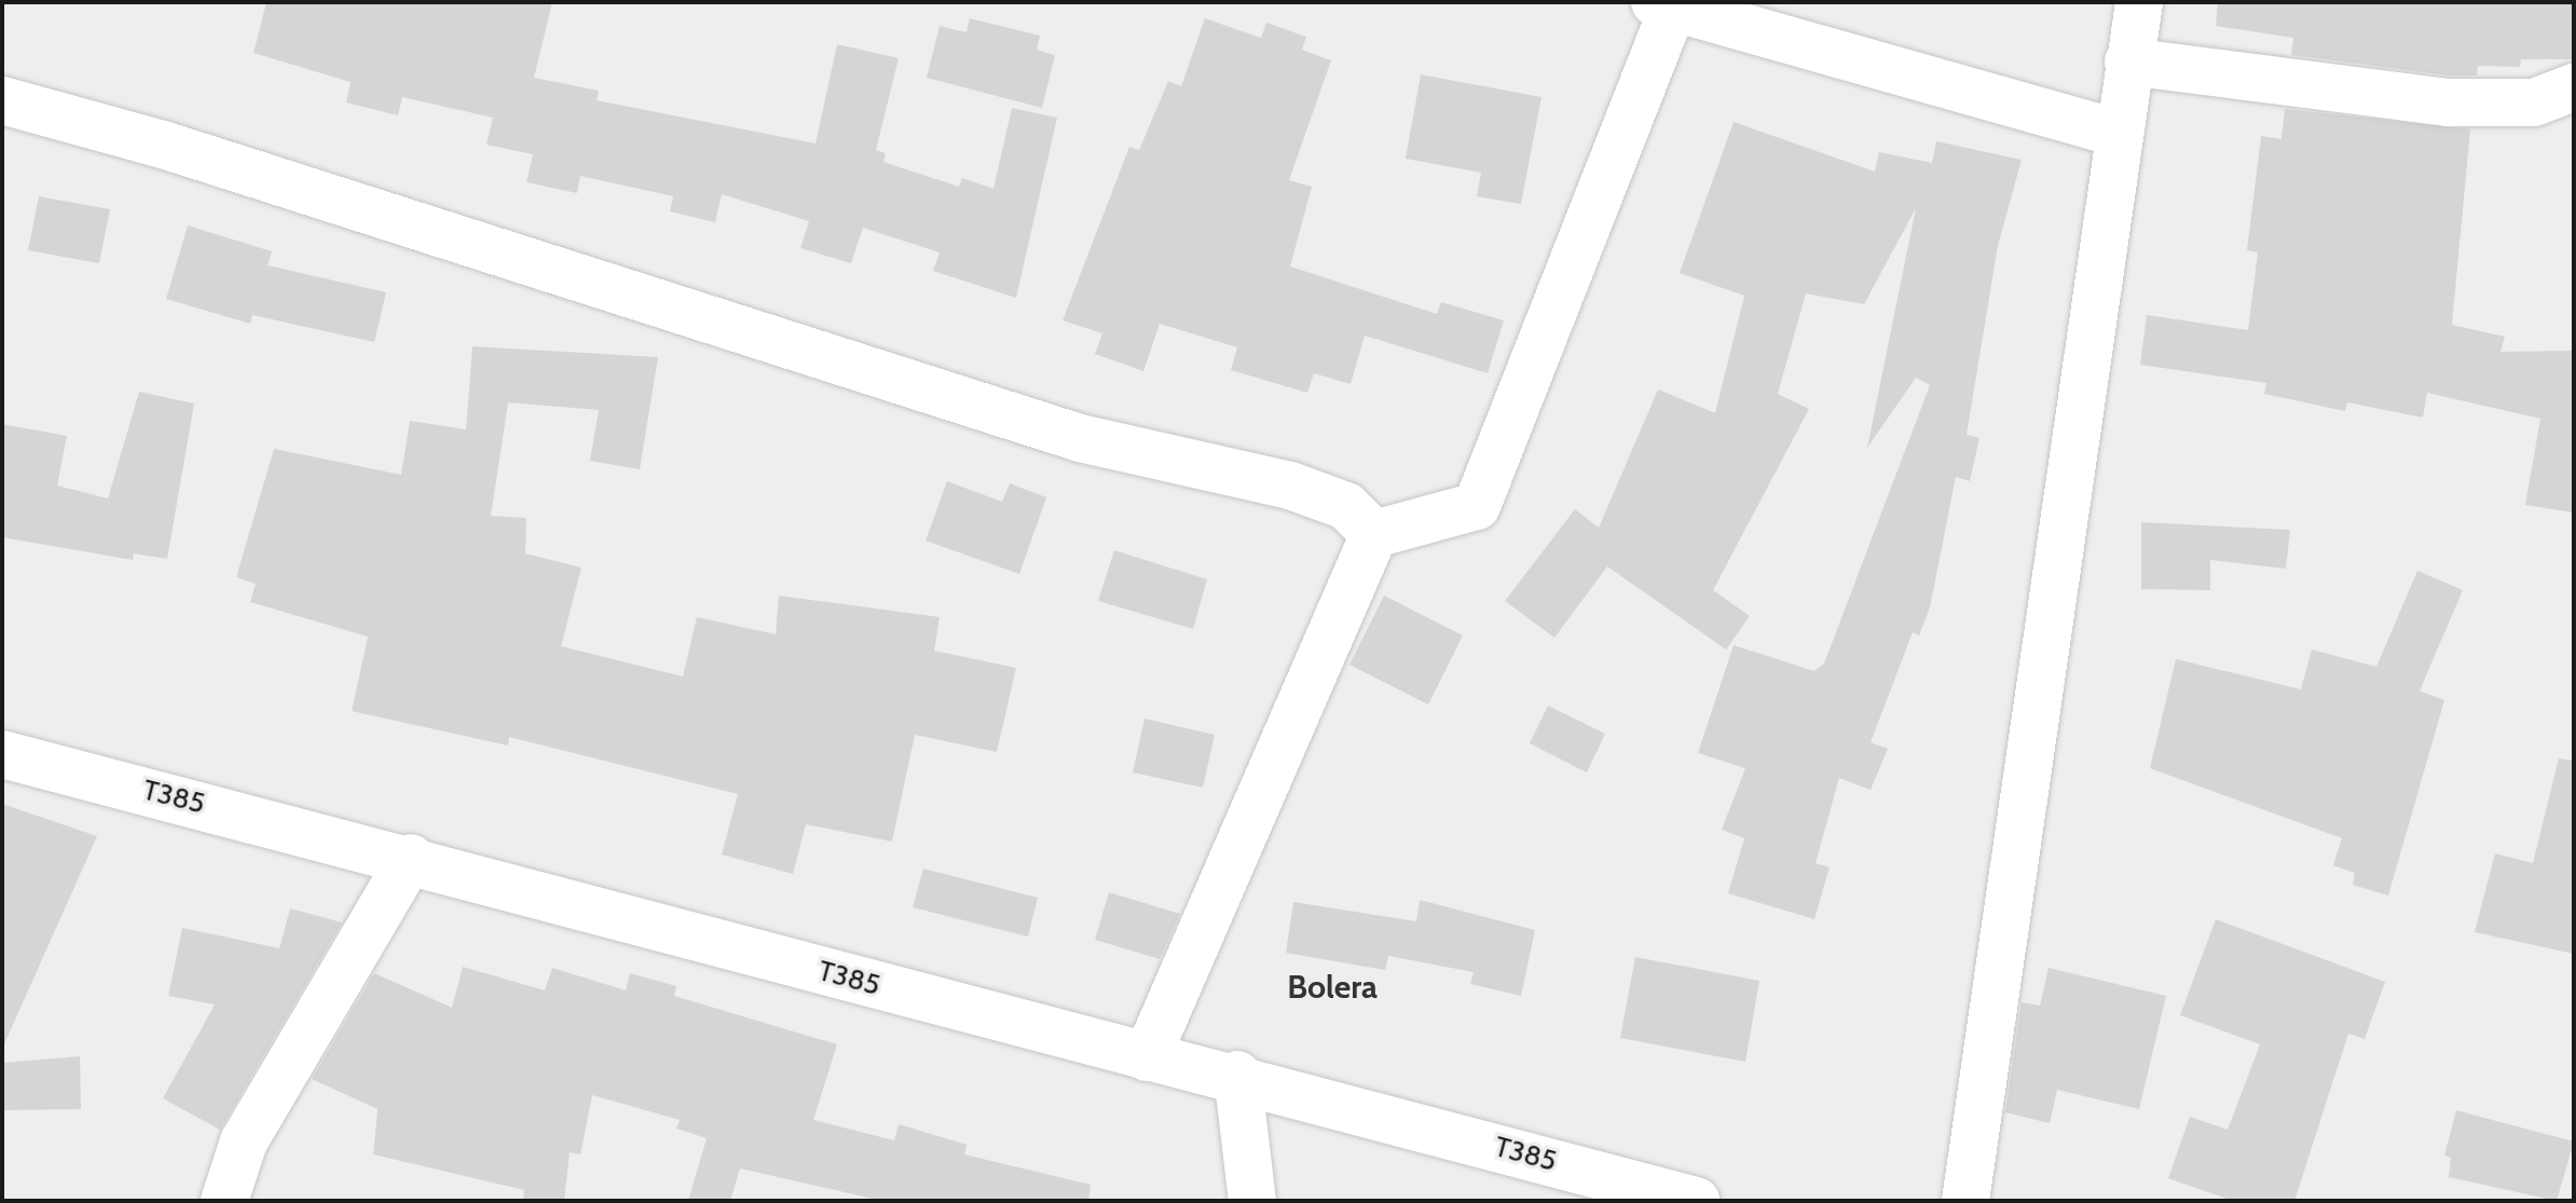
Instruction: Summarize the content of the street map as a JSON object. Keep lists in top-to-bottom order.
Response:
{
  "streets": {
    "street": ["T385"]
  },
  "districts": ["Bolera"]
}
